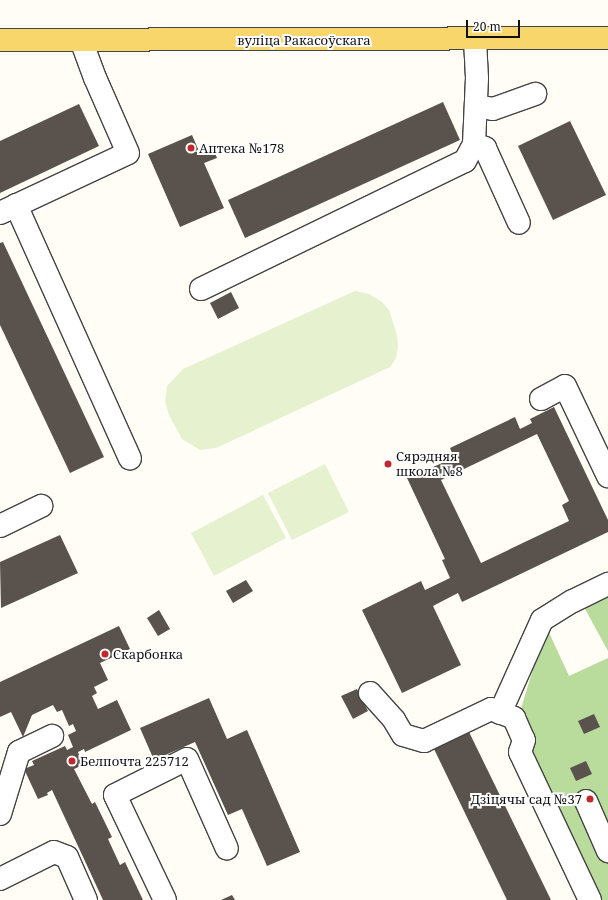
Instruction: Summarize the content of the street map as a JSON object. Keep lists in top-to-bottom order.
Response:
{
  "streets": {
    "main road": ["вуліца Ракасоўскага"]
  },
  "places": [
    "Аптека №178",
    "Сярэдняя школа №8",
    "Скарбонка",
    "Белпочта 225712",
    "Дзіцячы сад №37"
  ],
  "scale_bar": "20 m"
}
